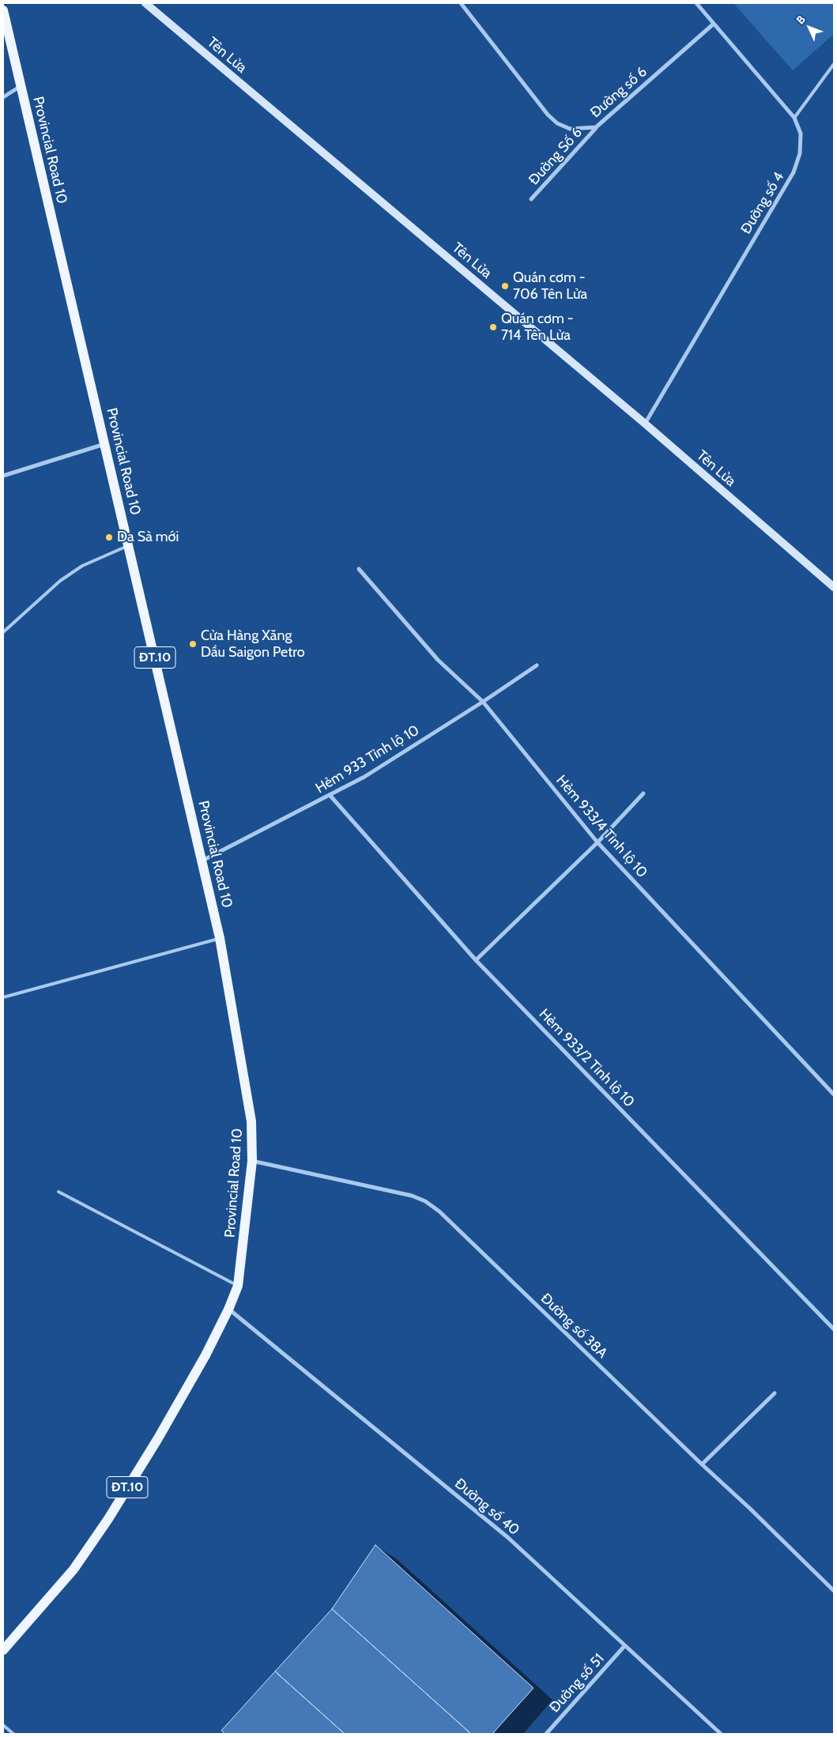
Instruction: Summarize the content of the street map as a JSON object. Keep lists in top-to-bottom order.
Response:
{
  "streets": {
    "main road": ["Provincial Road 10", "ĐT.10"],
    "street": [
      "Tên Lửa",
      "Đường số 6",
      "Đường Số 6",
      "Đường số 4",
      "Hẻm 933 Tỉnh lộ 10",
      "Hẻm 933/4 Tỉnh lộ 10",
      "Hẻm 933/2 Tỉnh lộ 10",
      "Đường số 38A",
      "Đường số 40",
      "Đường số 51"
    ]
  },
  "crossings": [
    ["Tên Lửa", "Đường số 4"],
    ["Đường số 6", "Đường Số 6"],
    ["Đường số 6", "Đường số 4"],
    ["Provincial Road 10", "Hẻm 933 Tỉnh lộ 10"],
    ["Provincial Road 10", "Đường số 38A"],
    ["Provincial Road 10", "Đường số 40"],
    ["Hẻm 933 Tỉnh lộ 10", "Hẻm 933/4 Tỉnh lộ 10"],
    ["Hẻm 933 Tỉnh lộ 10", "Hẻm 933/2 Tỉnh lộ 10"],
    ["Đường số 40", "Đường số 51"]
  ],
  "places": [
    "Quán cơm - 706 Tên Lửa",
    "Quán cơm - 714 Tên Lửa",
    "Da Sà mới",
    "Cửa Hàng Xăng Dầu Saigon Petro"
  ],
  "north": "top left"
}
